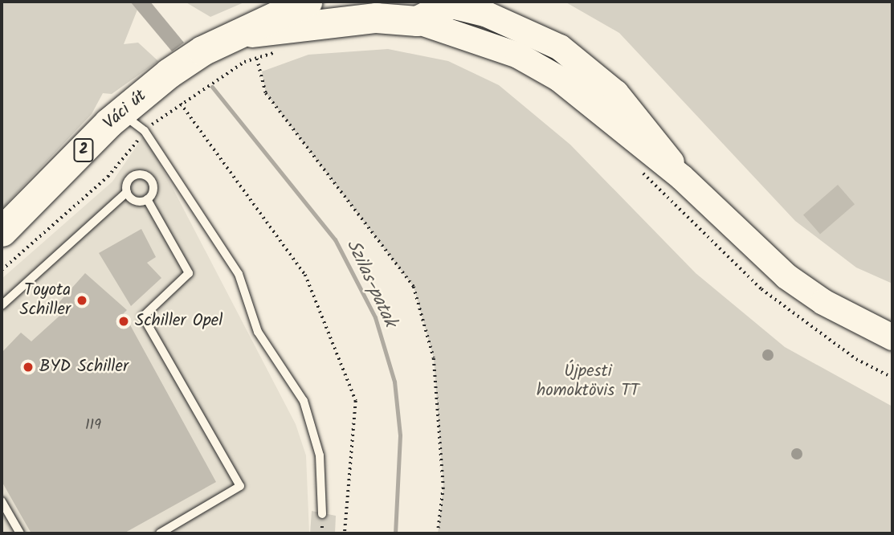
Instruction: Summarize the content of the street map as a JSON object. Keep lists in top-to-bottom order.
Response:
{
  "streets": {
    "main road": ["Váci út", "2"]
  },
  "water": ["Szilas-patak"],
  "parks": ["Újpesti homoktövis TT"],
  "places": ["Toyota Schiller", "Schiller Opel", "BYD Schiller"],
  "house_numbers": ["119"]
}
